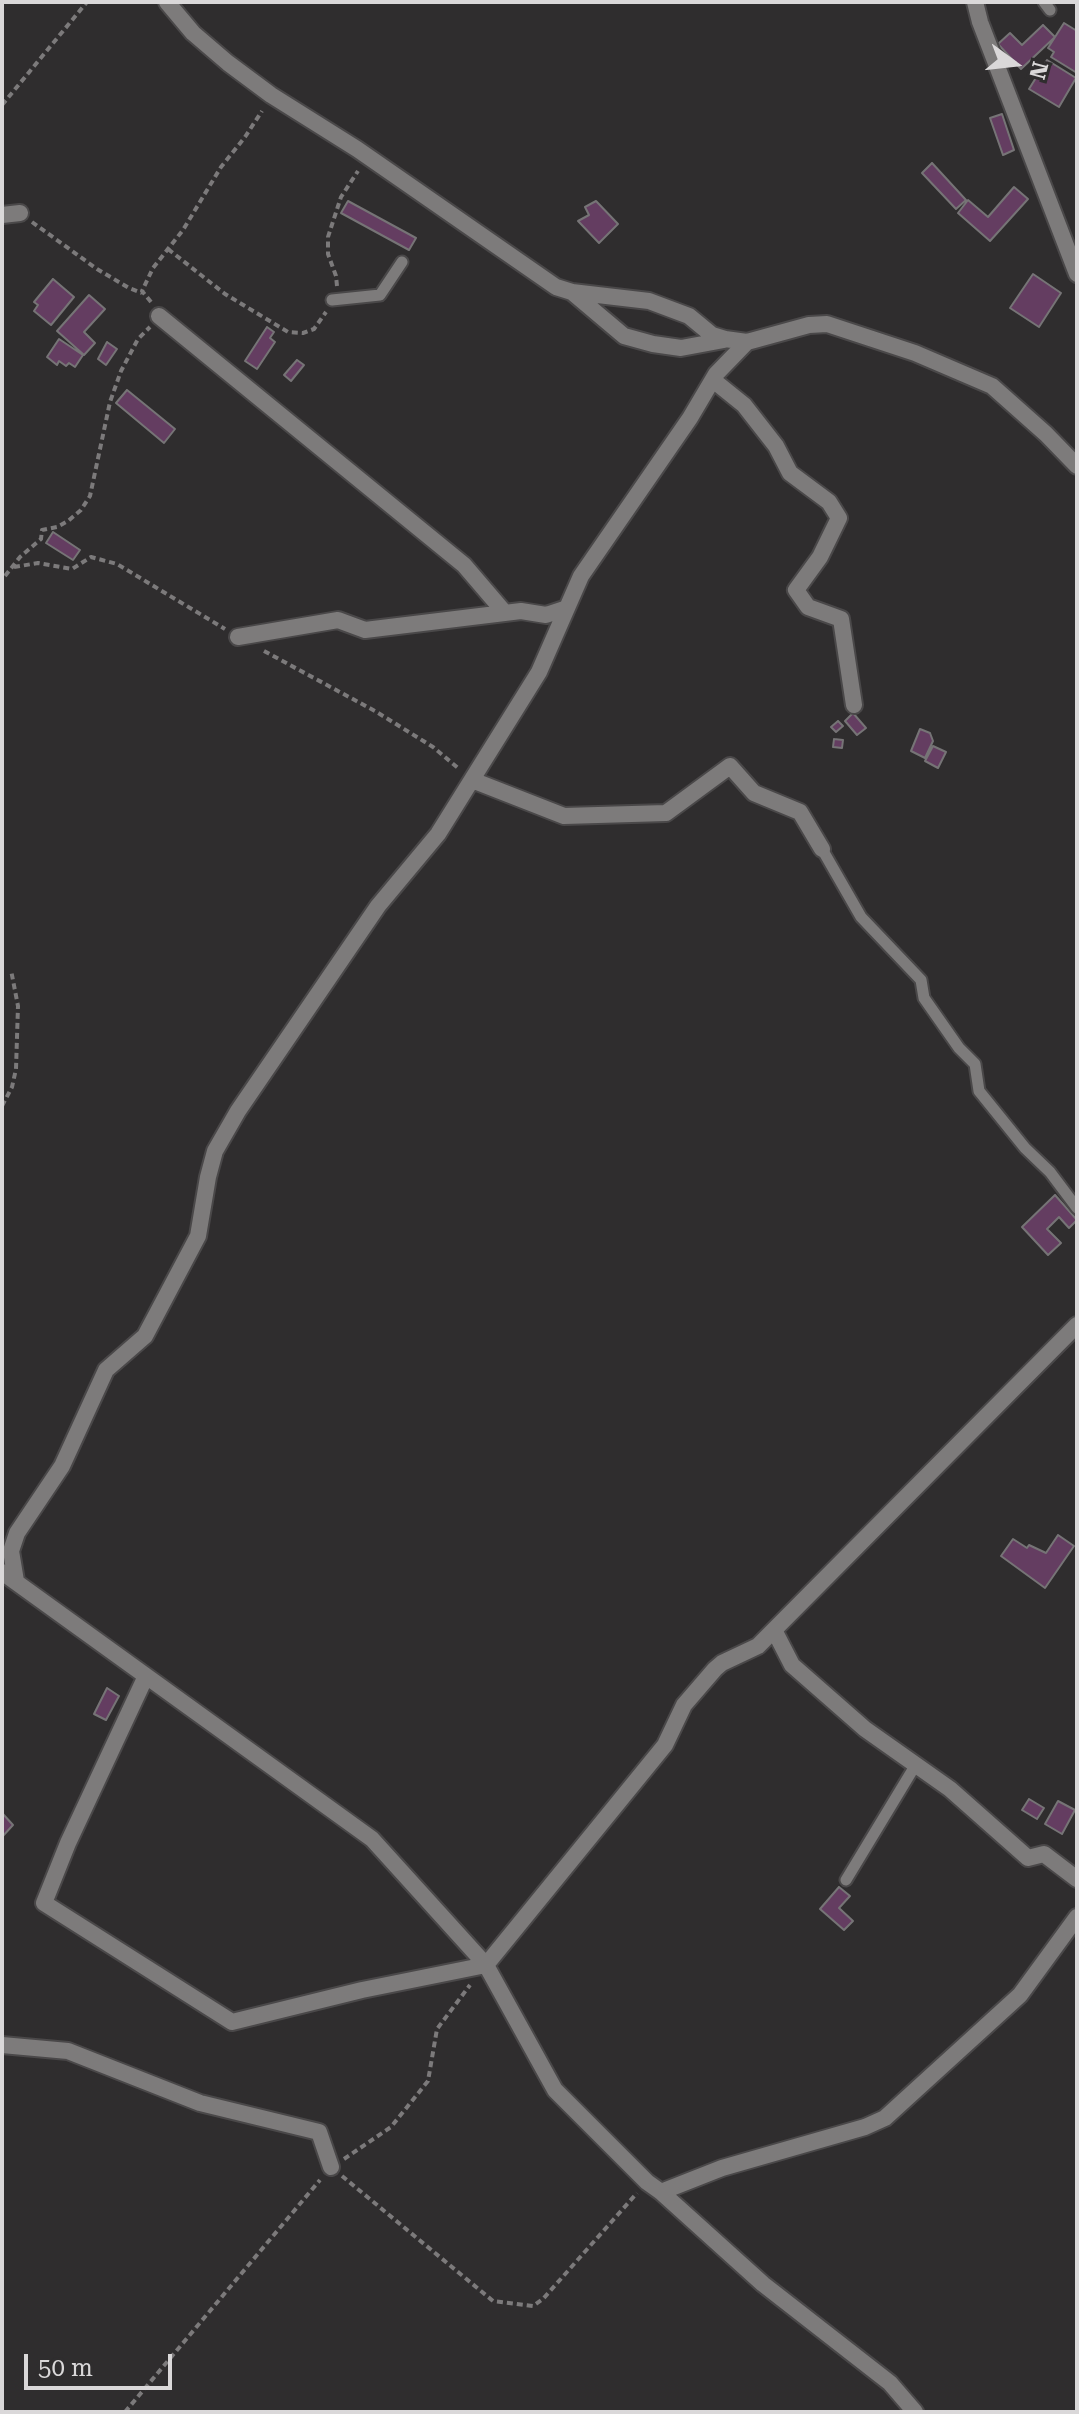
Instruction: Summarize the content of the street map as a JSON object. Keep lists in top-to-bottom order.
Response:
{
  "scale_bar": "50 m",
  "north": "right"
}
